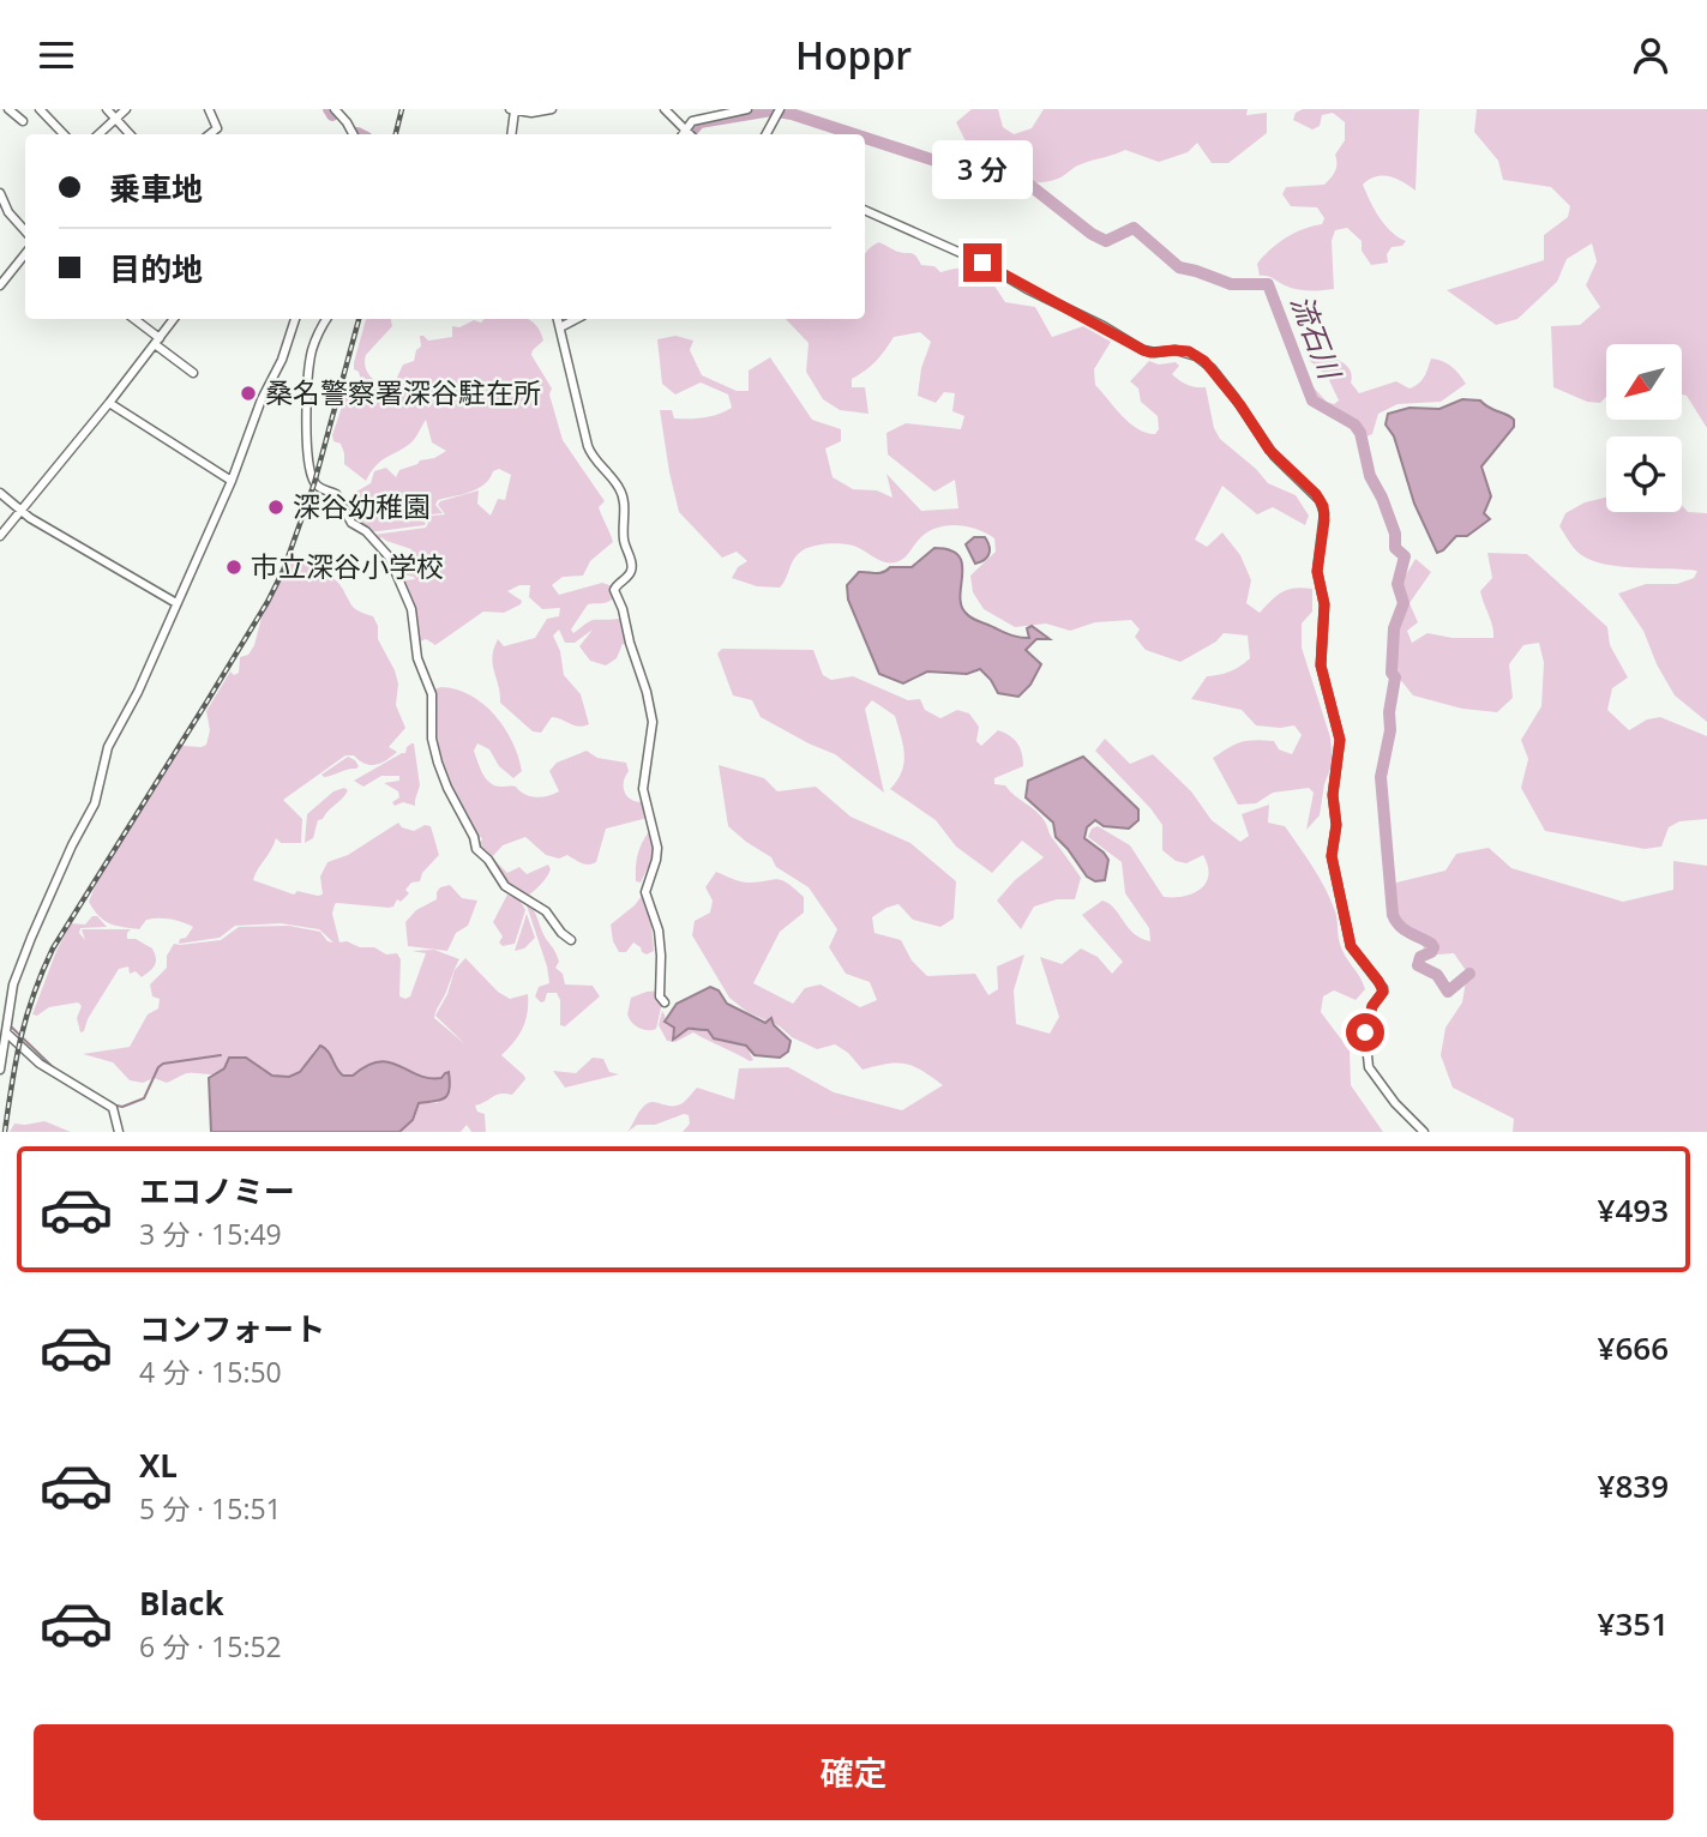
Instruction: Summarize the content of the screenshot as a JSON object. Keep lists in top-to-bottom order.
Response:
{
  "water": ["流石川"],
  "places": ["桑名警察署深谷駐在所", "深谷幼稚園", "市立深谷小学校"],
  "north": "bottom left",
  "page": {
    "header": "Hoppr",
    "banner": ["乗車地", "目的地"],
    "bubble": "3 分",
    "list": [
      {
        "name": "エコノミー",
        "note": "3 分 · 15:49",
        "value": "¥493"
      },
      {
        "name": "コンフォート",
        "note": "4 分 · 15:50",
        "value": "¥666"
      },
      {
        "name": "XL",
        "note": "5 分 · 15:51",
        "value": "¥839"
      },
      {
        "name": "Black",
        "note": "6 分 · 15:52",
        "value": "¥351"
      }
    ],
    "buttons": "確定"
  }
}
